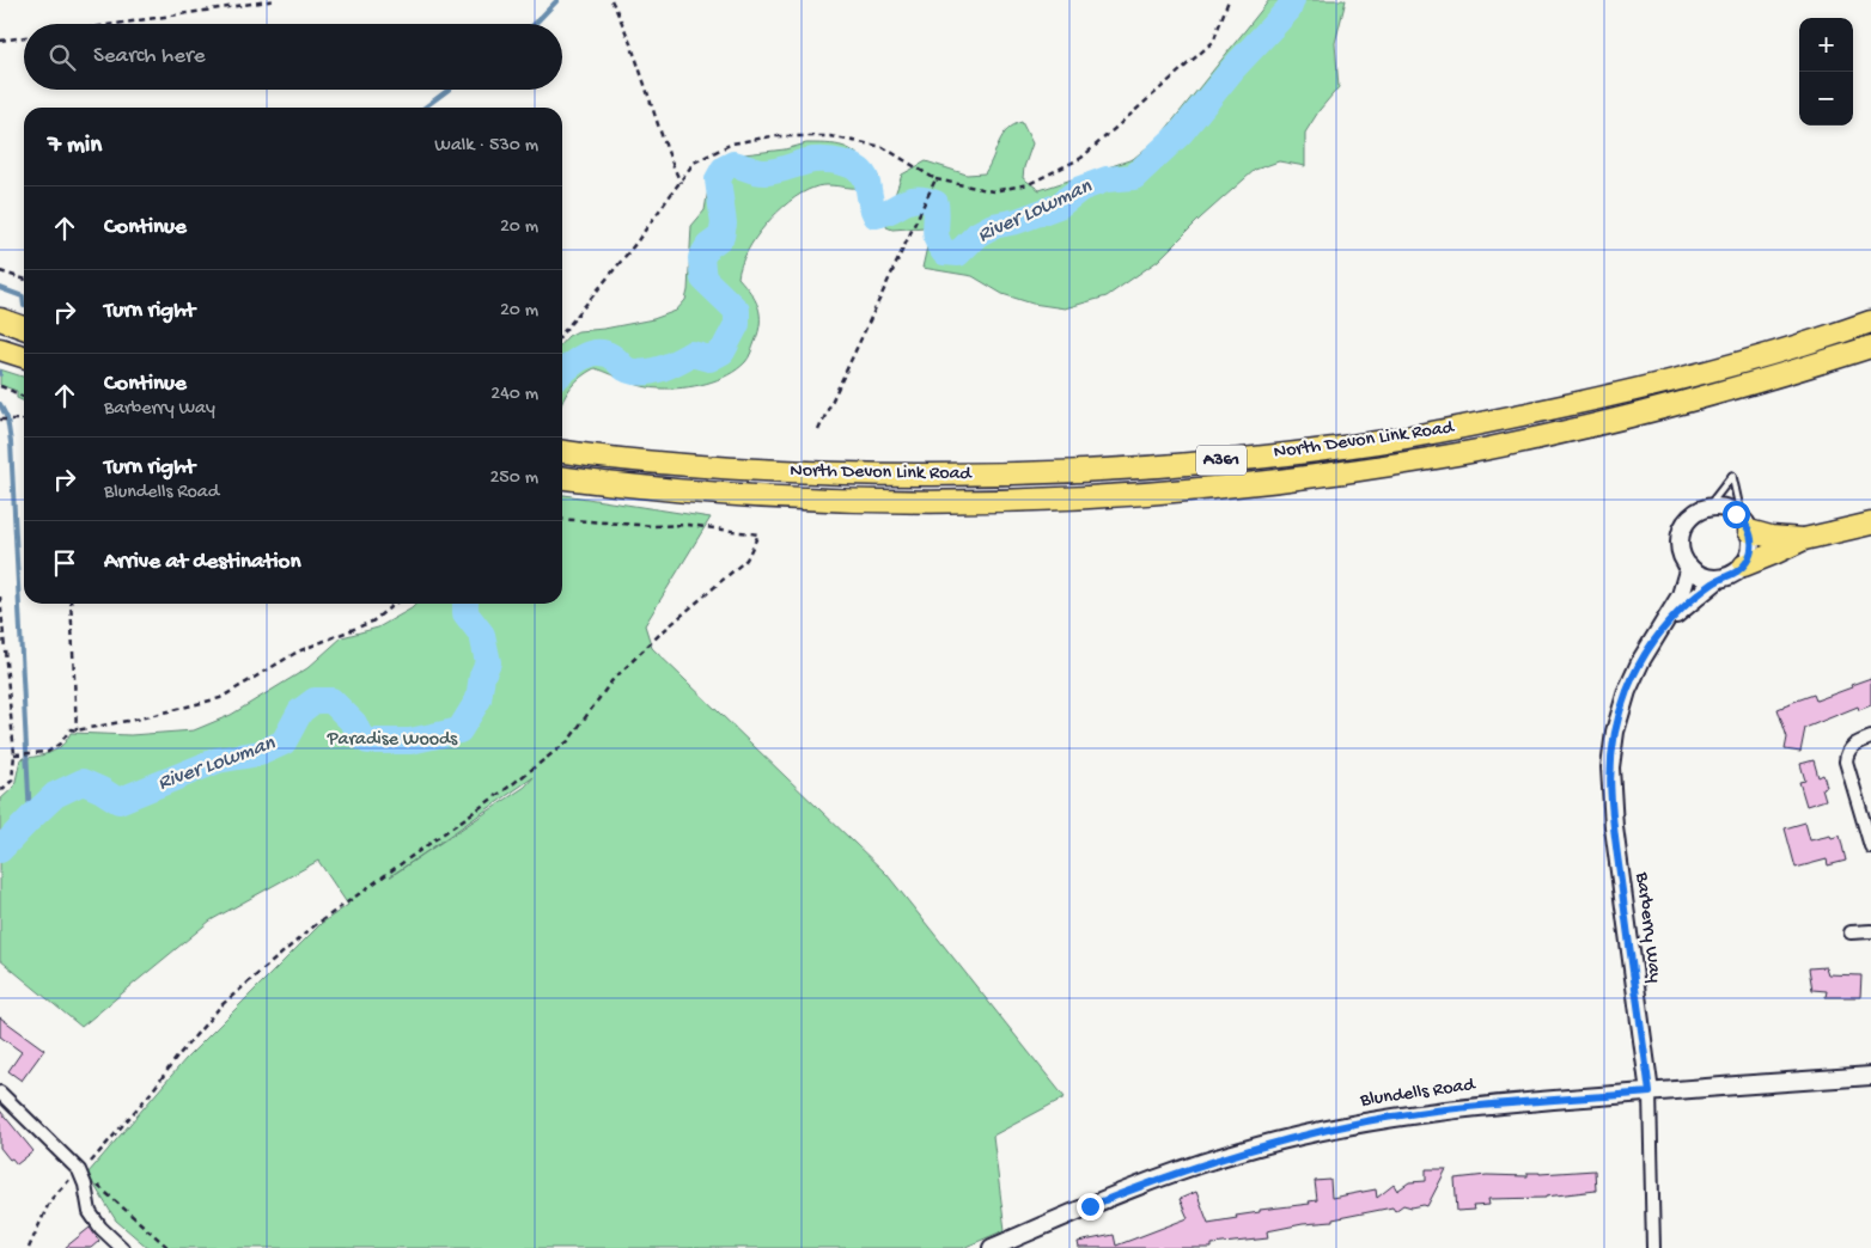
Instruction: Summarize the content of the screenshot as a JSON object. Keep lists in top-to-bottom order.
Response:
{
  "streets": {
    "highway": ["North Devon Link Road", "A361"],
    "street": ["Barberry Way", "Blundells Road"]
  },
  "crossings": [
    ["North Devon Link Road", "A361"],
    ["Barberry Way", "Blundells Road"]
  ],
  "water": ["River Lowman"],
  "parks": ["Paradise Woods"],
  "page": {
    "map_buttons": ["+", "−"],
    "search": "Search here",
    "heading": ["7 min", "Walk · 530 m"],
    "list": [
      ["Continue", "20 m"],
      ["Turn right", "20 m"],
      ["Continue", "Barberry Way", "240 m"],
      ["Turn right", "Blundells Road", "250 m"],
      "Arrive at destination"
    ]
  }
}
